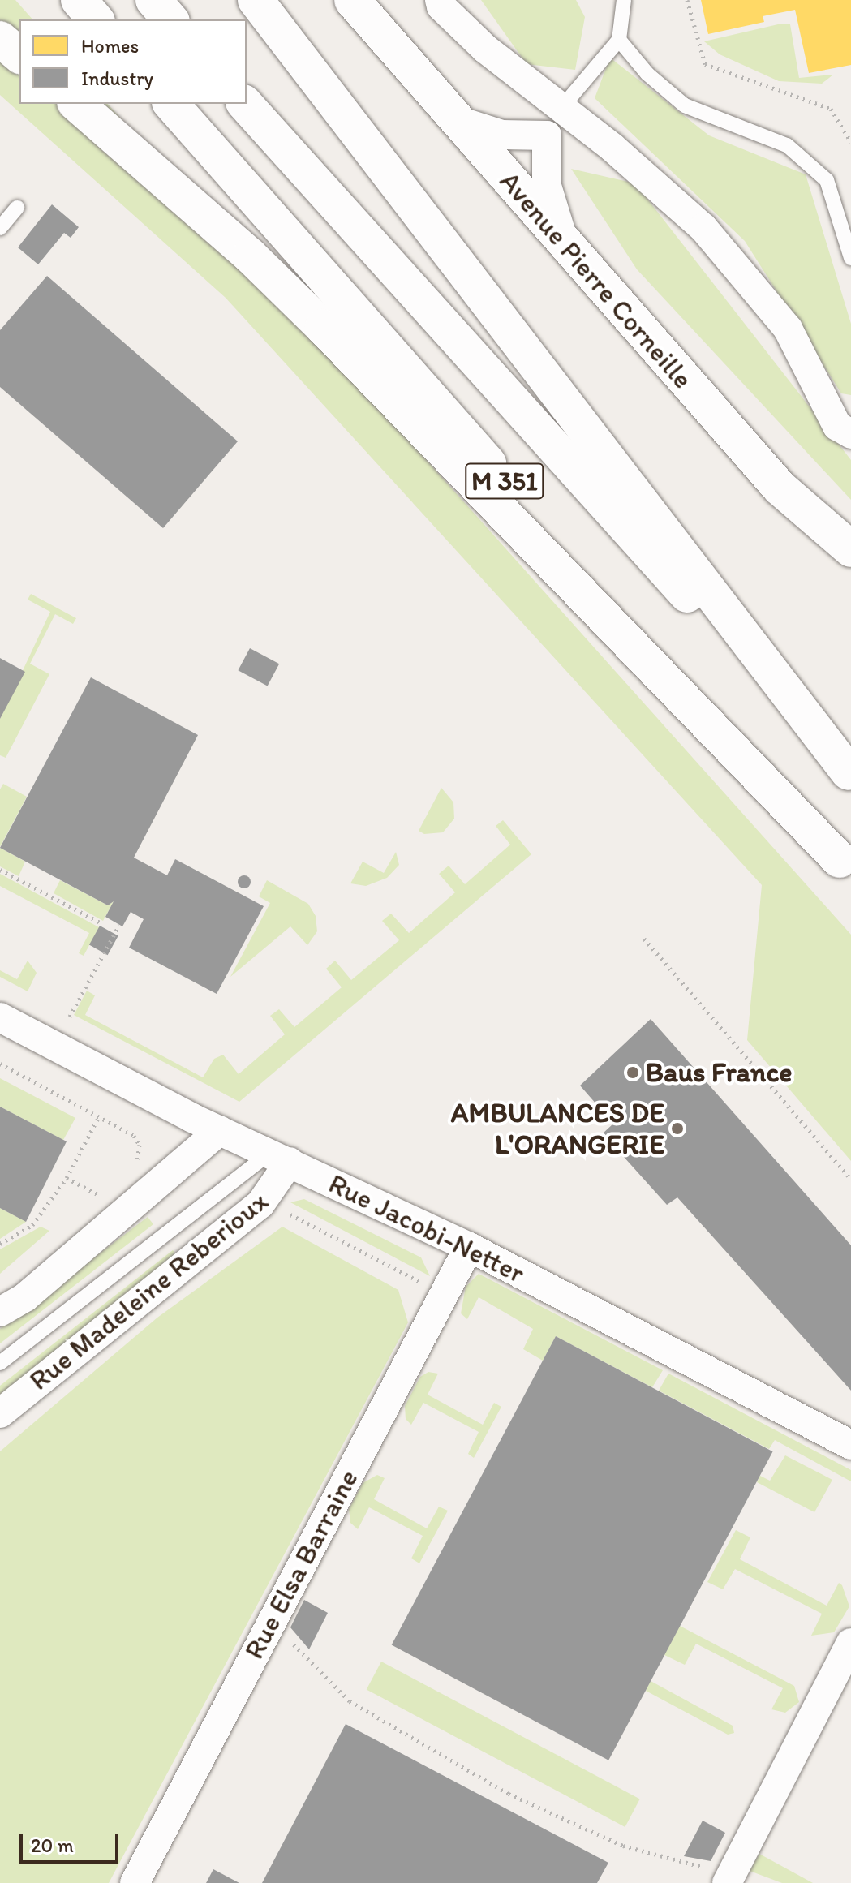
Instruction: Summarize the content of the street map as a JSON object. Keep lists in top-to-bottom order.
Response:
{
  "streets": {
    "main road": ["Avenue Pierre Corneille", "M 351"],
    "street": ["Rue Jacobi-Netter", "Rue Madeleine Reberioux", "Rue Elsa Barraine"]
  },
  "crossings": [
    ["Rue Jacobi-Netter", "Rue Madeleine Reberioux"],
    ["Rue Jacobi-Netter", "Rue Elsa Barraine"]
  ],
  "places": ["Baus France", "AMBULANCES DE L'ORANGERIE"],
  "legend": ["Homes", "Industry"],
  "scale_bar": "20 m"
}
